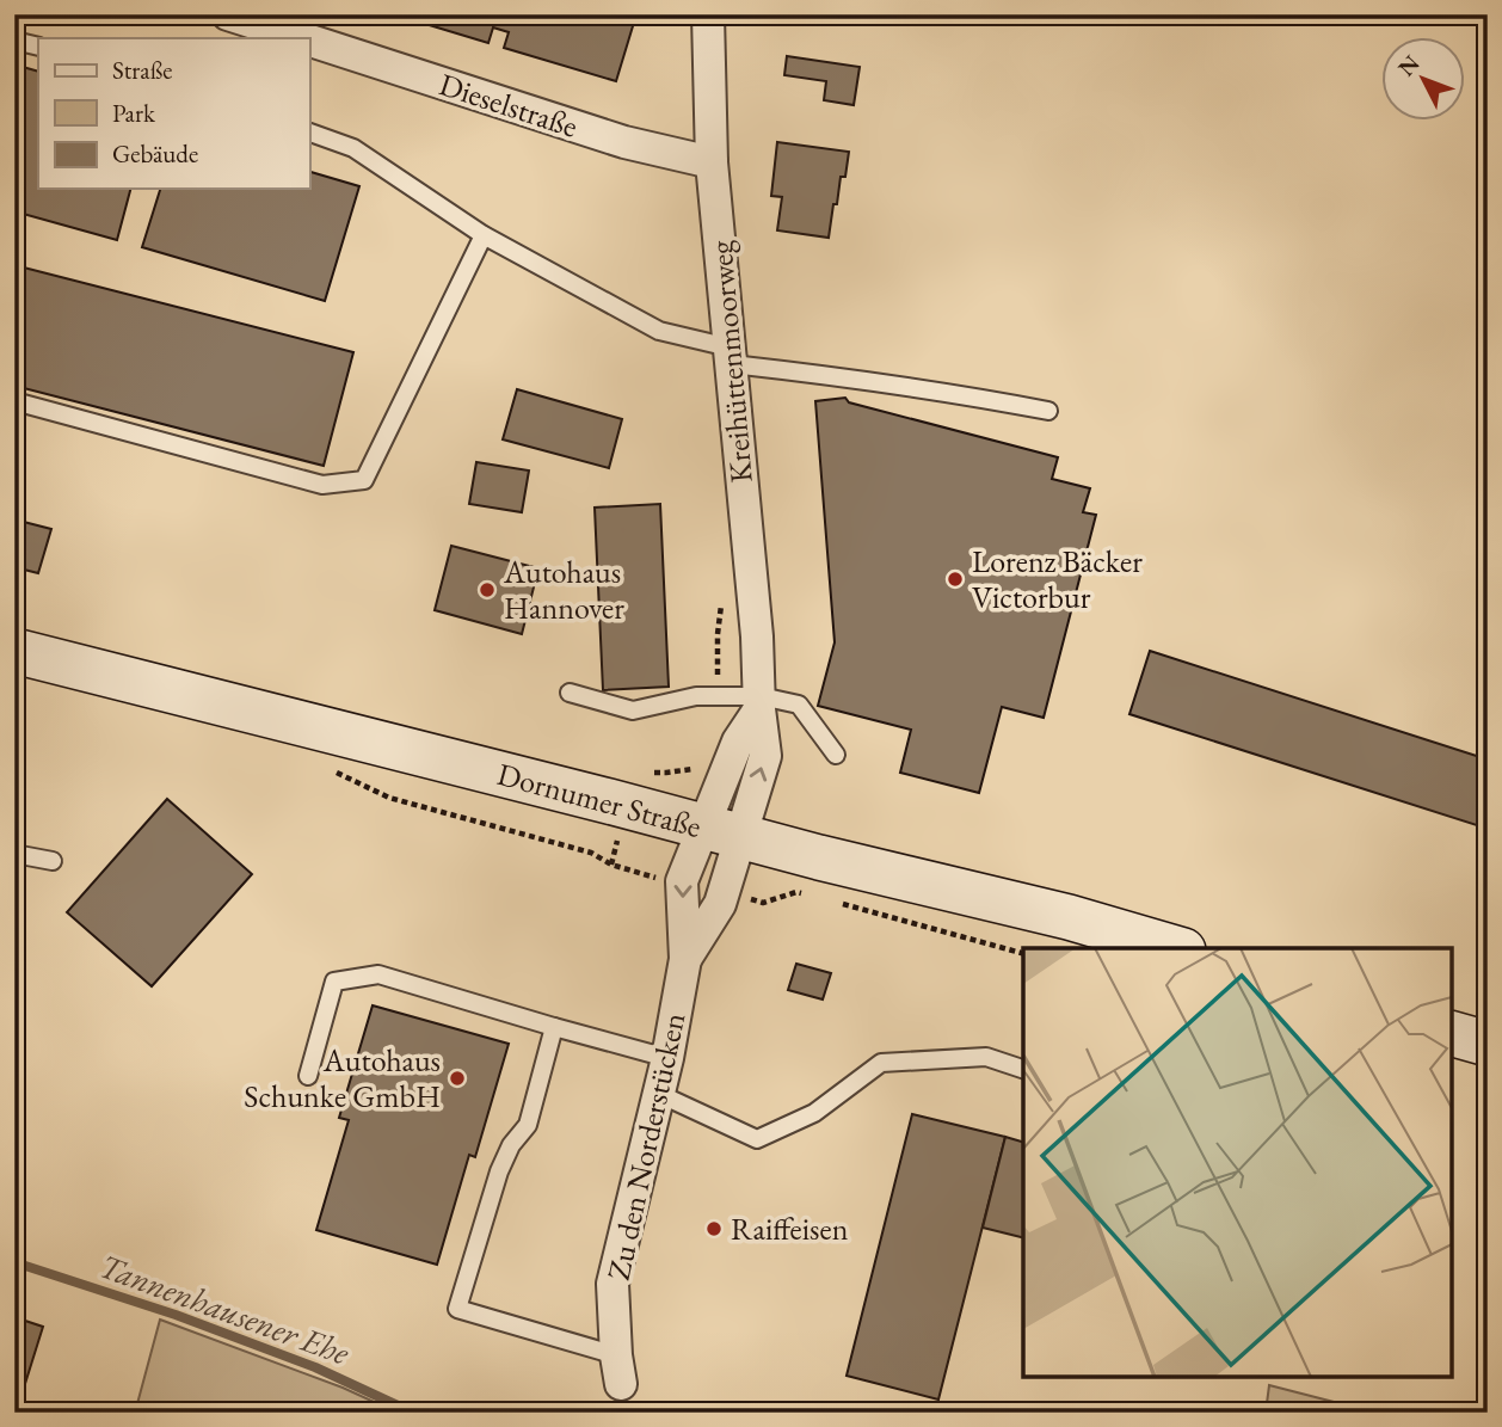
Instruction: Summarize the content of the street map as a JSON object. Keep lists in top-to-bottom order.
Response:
{
  "streets": {
    "main road": ["Dornumer Straße"],
    "street": ["Dieselstraße", "Kreihüttenmoorweg", "Zu den Norderstücken"]
  },
  "crossings": [
    ["Dieselstraße", "Kreihüttenmoorweg"],
    ["Dornumer Straße", "Zu den Norderstücken"]
  ],
  "water": ["Tannenhausener Ehe"],
  "places": [
    "Lorenz Bäcker Victorbur",
    "Autohaus Hannover",
    "Autohaus Schunke GmbH",
    "Raiffeisen"
  ],
  "legend": ["Straße", "Park", "Gebäude"],
  "north": "top left"
}
